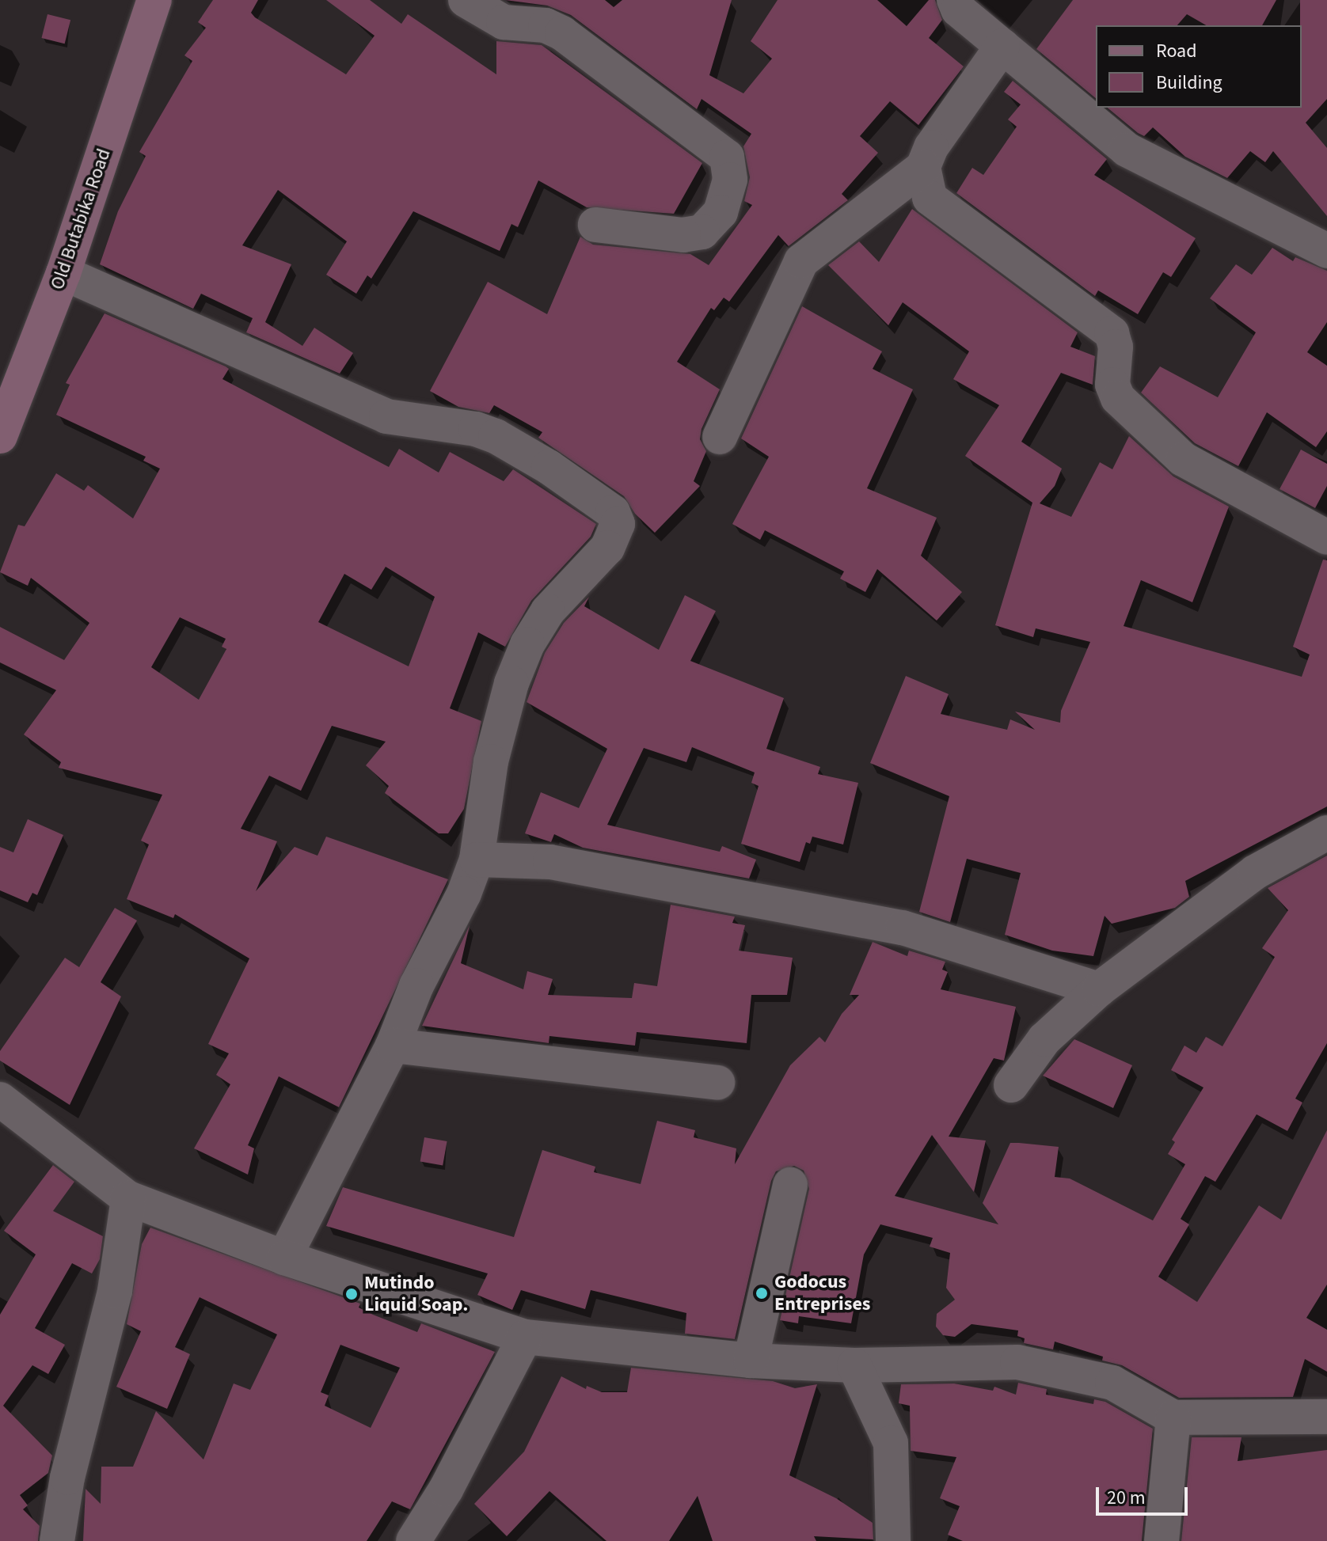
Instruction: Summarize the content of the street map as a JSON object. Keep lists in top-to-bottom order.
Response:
{
  "streets": {
    "main road": ["Old Butabika Road"]
  },
  "places": ["Godocus Entreprises", "Mutindo Liquid Soap."],
  "legend": ["Road", "Building"],
  "scale_bar": "20 m"
}
